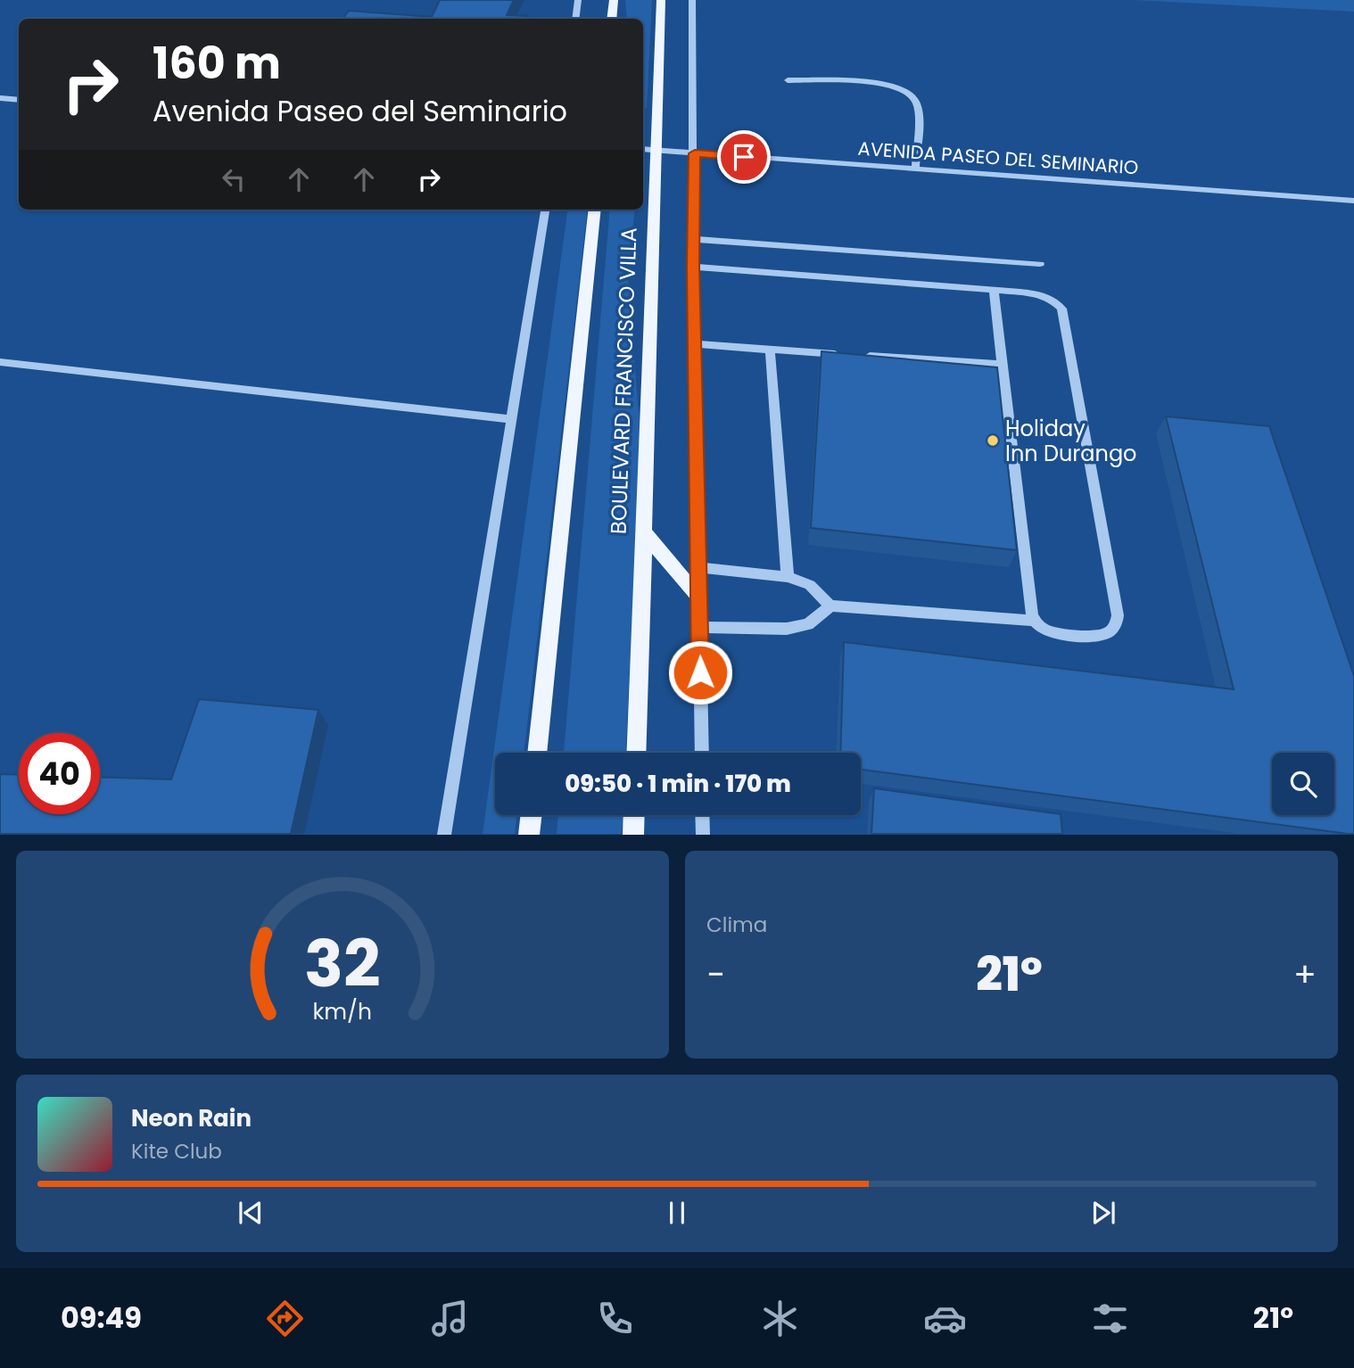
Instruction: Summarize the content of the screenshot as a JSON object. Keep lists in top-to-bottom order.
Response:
{
  "streets": {
    "main road": ["BOULEVARD FRANCISCO VILLA"],
    "street": ["AVENIDA PASEO DEL SEMINARIO"]
  },
  "crossings": [
    ["AVENIDA PASEO DEL SEMINARIO", "BOULEVARD FRANCISCO VILLA"]
  ],
  "places": ["Holiday Inn Durango"],
  "page": {
    "turn": ["160 m", "Avenida Paseo del Seminario"],
    "limit": "40",
    "trip": "09:50 · 1 min · 170 m",
    "tile": "Clima",
    "heat": ["−", "21°", "+"],
    "song": ["Neon Rain", "Kite Club"],
    "tabs": ["09:49", "21°"],
    "gauge": ["32", "km/h"]
  }
}
